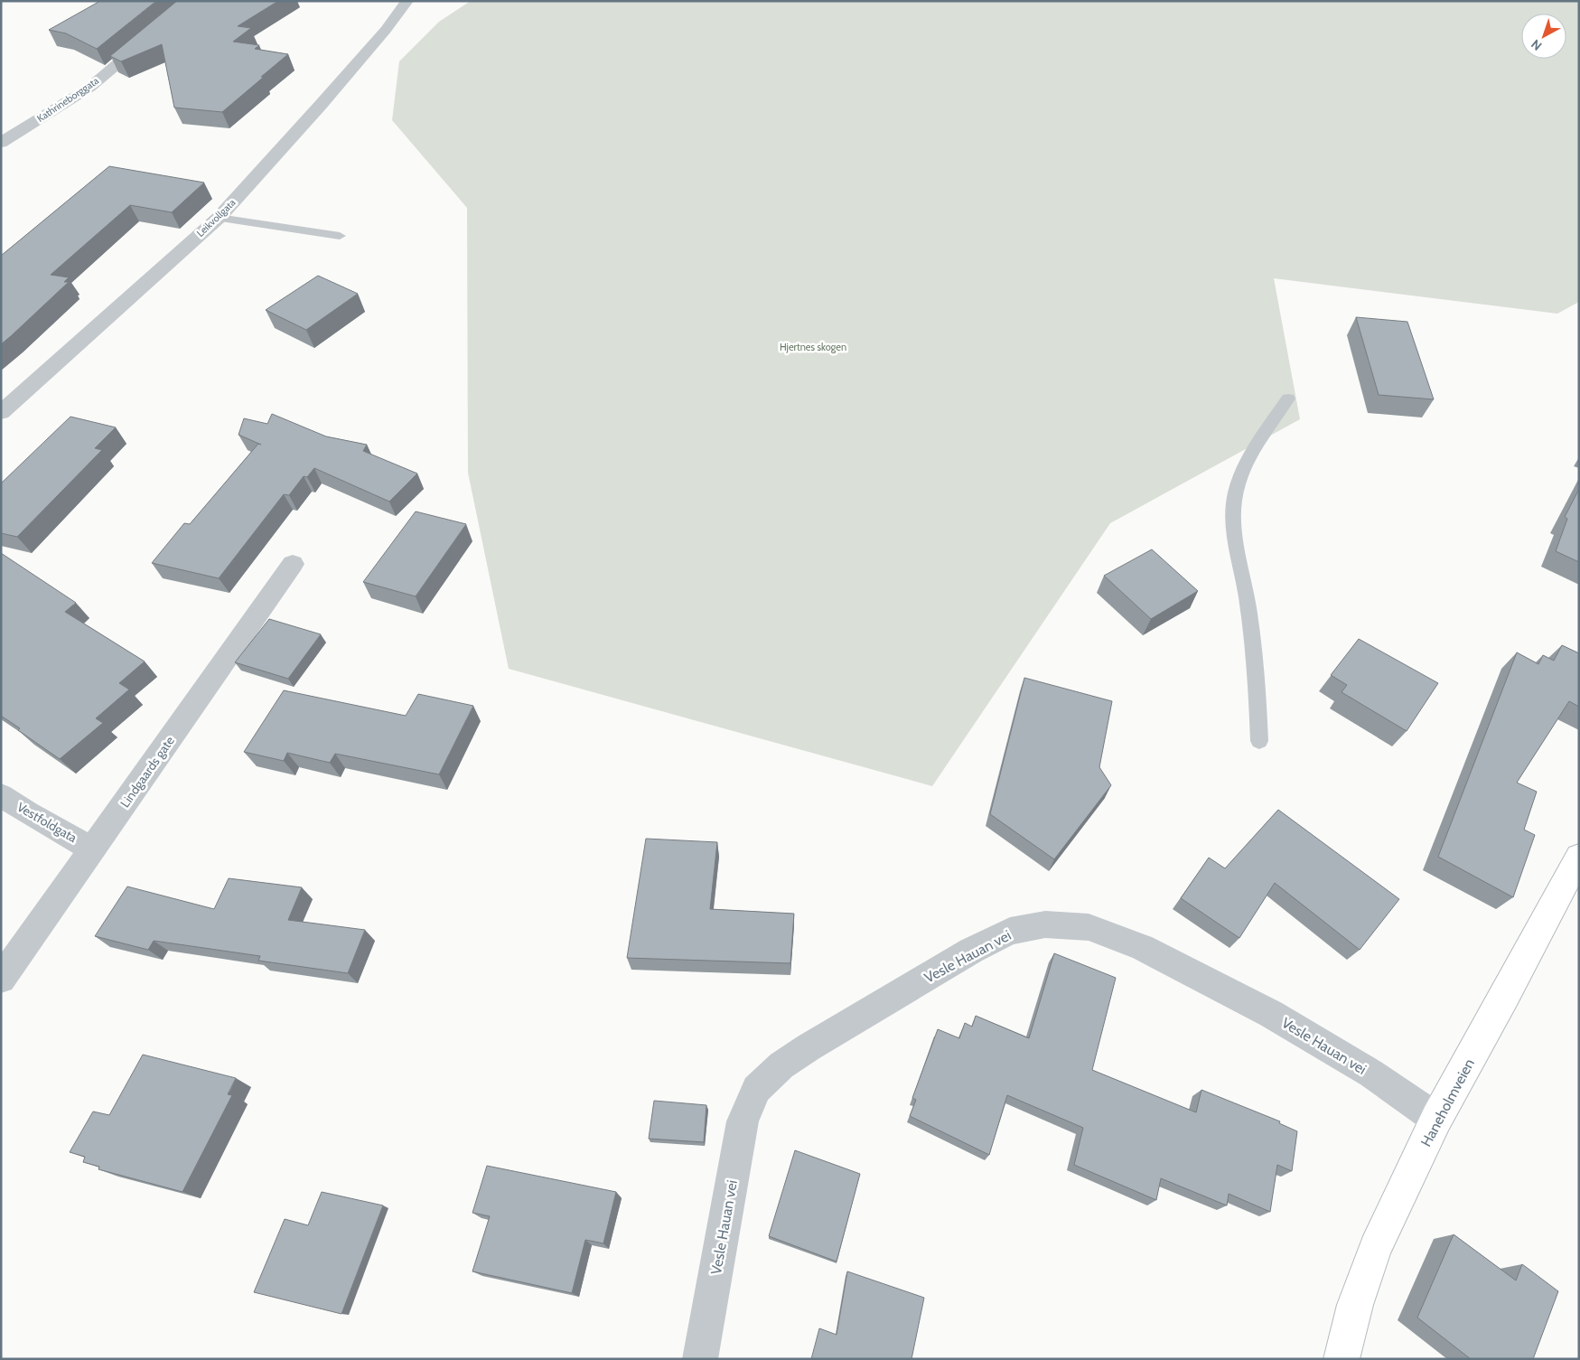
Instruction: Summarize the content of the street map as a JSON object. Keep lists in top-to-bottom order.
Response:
{
  "streets": {
    "main road": ["Haneholmveien"],
    "street": [
      "Kathrineborggata",
      "Leikvollgata",
      "Lindgaards gate",
      "Vestfoldgata",
      "Vesle Hauan vei"
    ]
  },
  "crossings": [
    ["Lindgaards gate", "Vestfoldgata"],
    ["Vesle Hauan vei", "Haneholmveien"]
  ],
  "parks": ["Hjertnes skogen"],
  "north": "bottom left"
}
